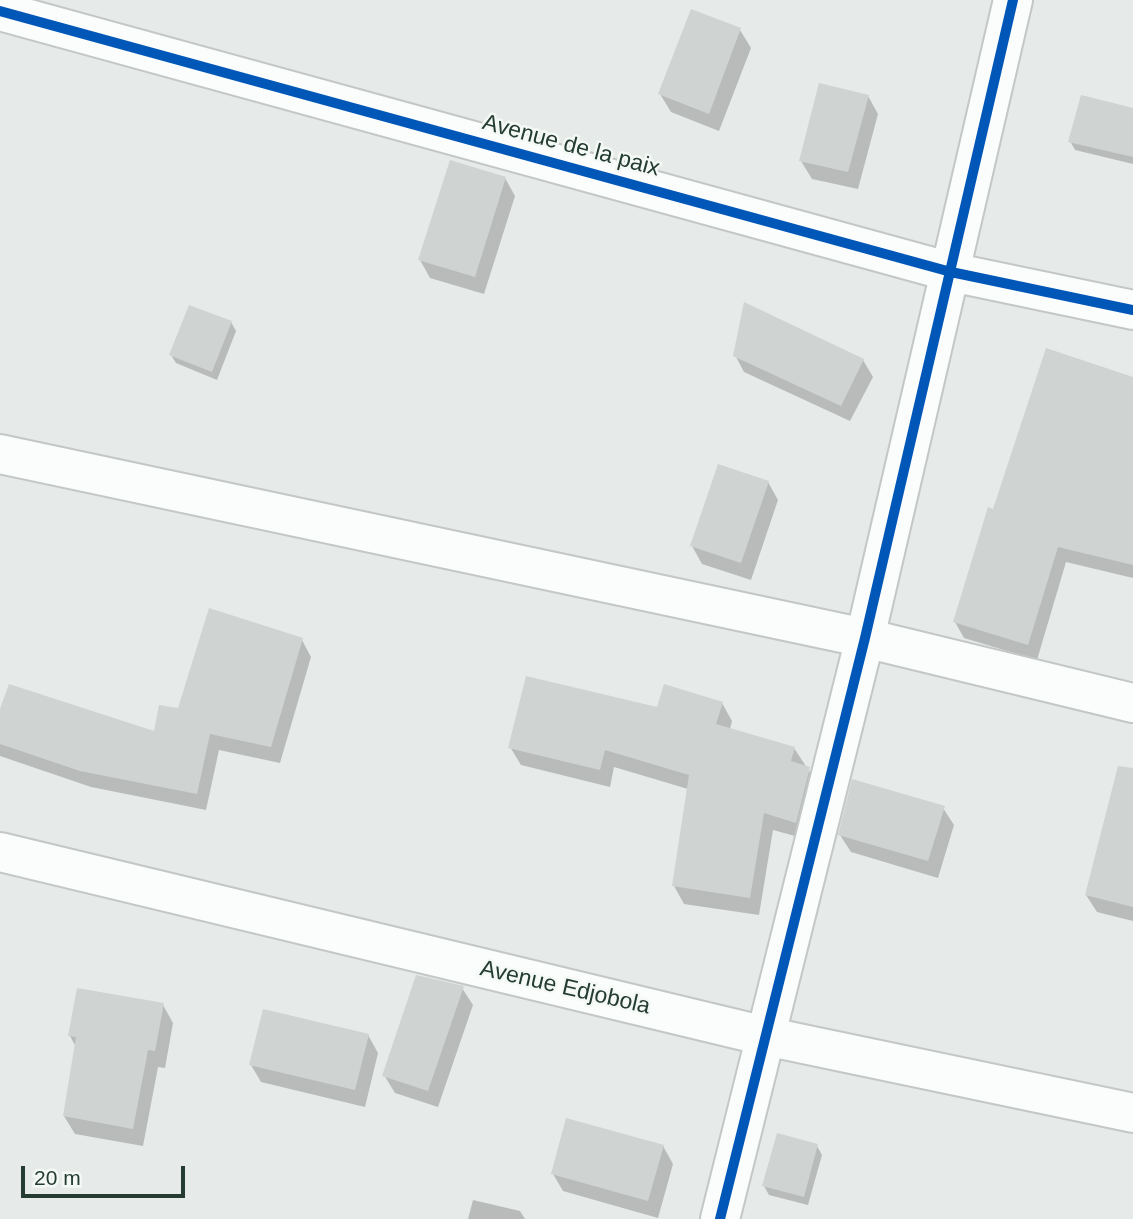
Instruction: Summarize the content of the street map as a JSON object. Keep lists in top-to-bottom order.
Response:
{
  "streets": {
    "street": ["Avenue de la paix", "Avenue Edjobola"]
  },
  "scale_bar": "20 m"
}
